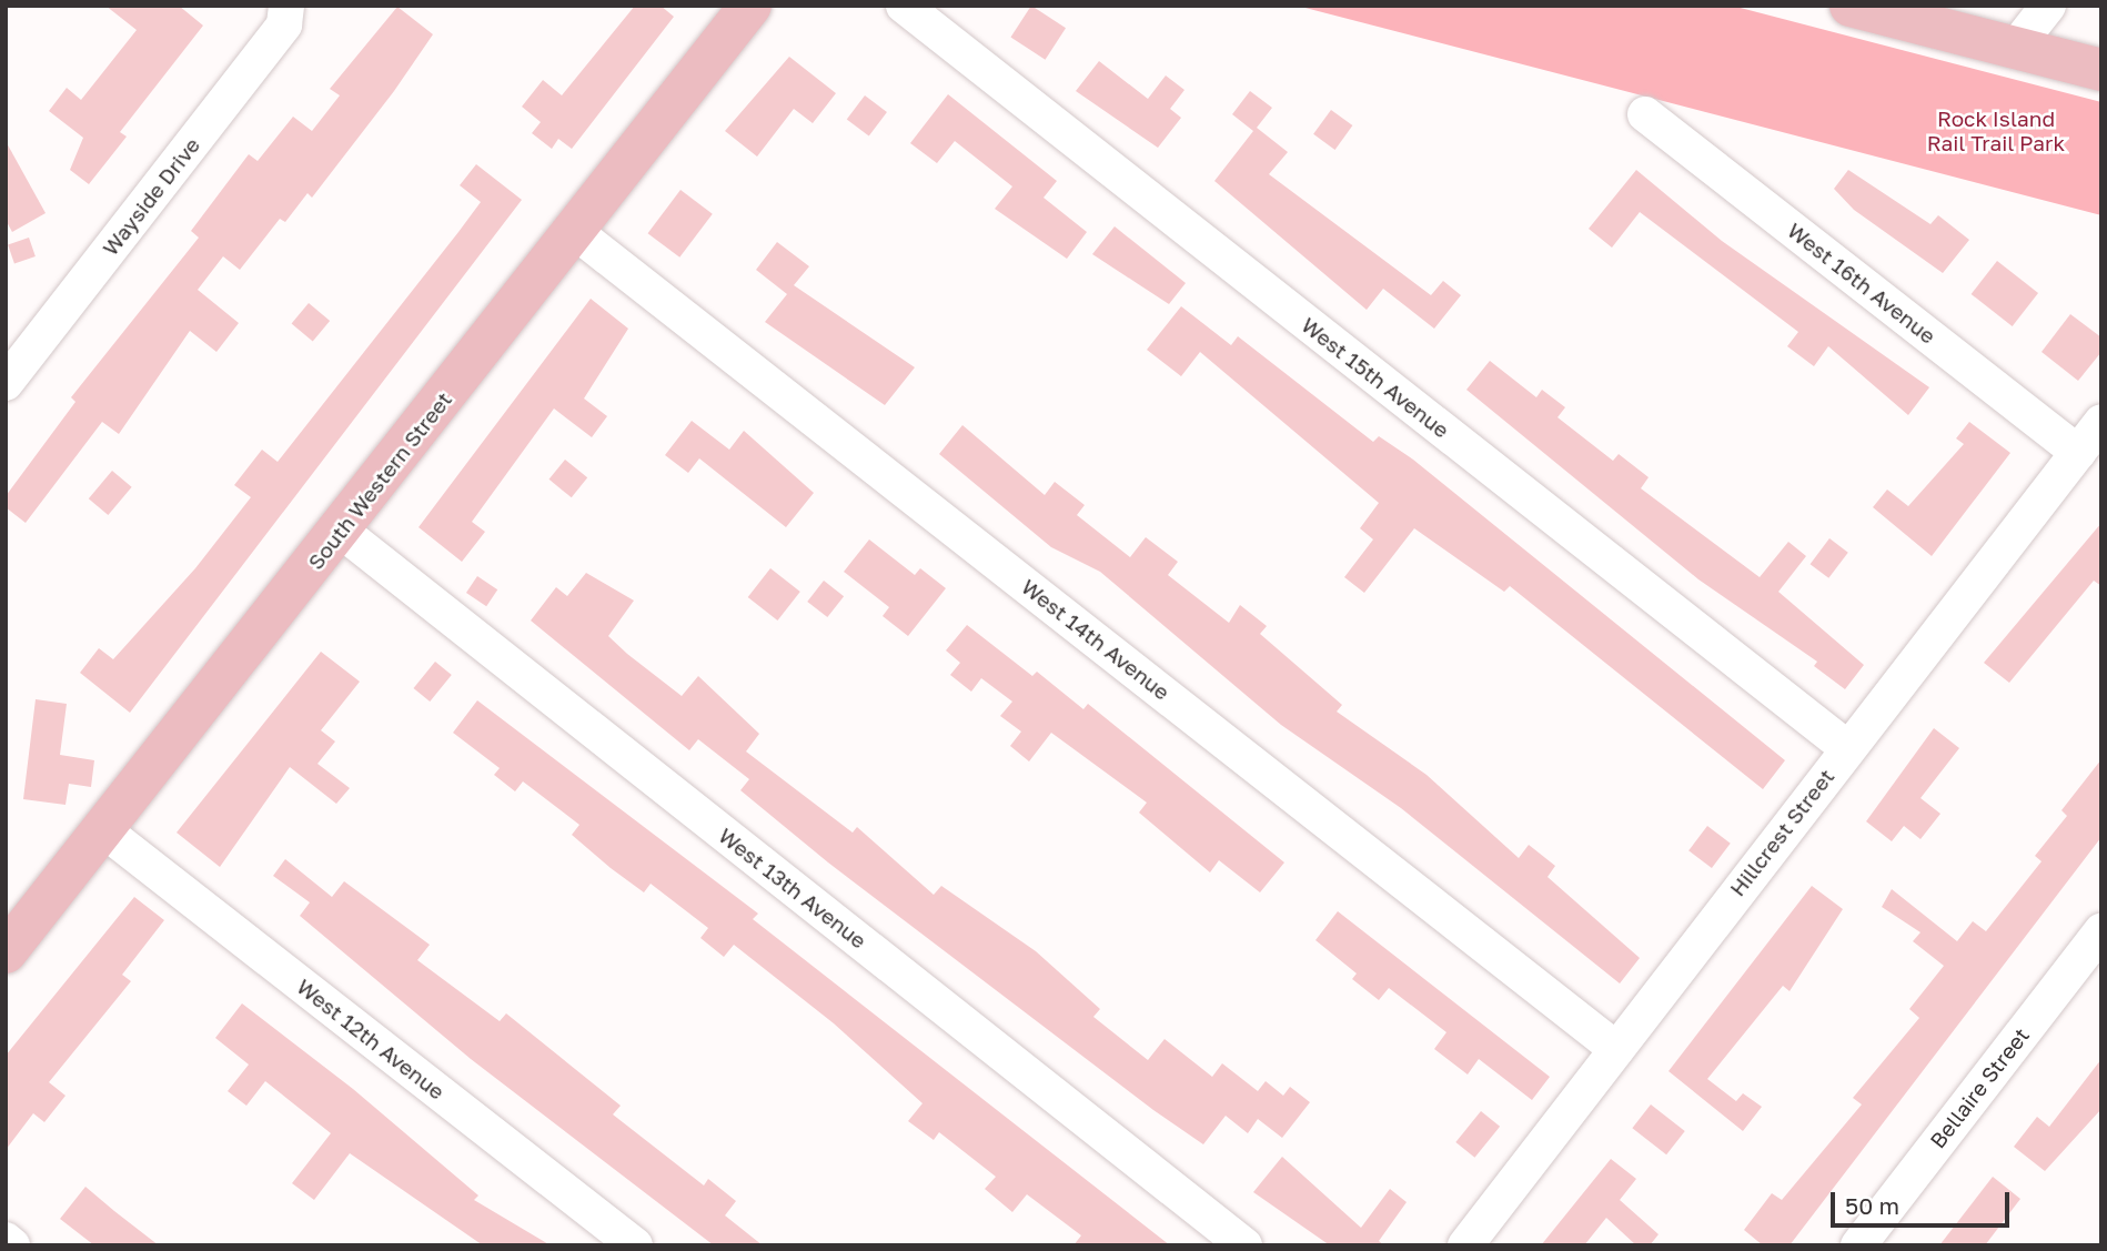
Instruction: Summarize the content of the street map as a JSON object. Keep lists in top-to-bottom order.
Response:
{
  "streets": {
    "main road": ["South Western Street"],
    "street": [
      "Wayside Drive",
      "West 16th Avenue",
      "West 15th Avenue",
      "West 14th Avenue",
      "Hillcrest Street",
      "West 13th Avenue",
      "West 12th Avenue",
      "Bellaire Street"
    ]
  },
  "crossings": [
    ["West 16th Avenue", "Hillcrest Street"],
    ["West 15th Avenue", "Hillcrest Street"],
    ["South Western Street", "West 14th Avenue"],
    ["South Western Street", "West 13th Avenue"],
    ["South Western Street", "West 12th Avenue"],
    ["West 14th Avenue", "Hillcrest Street"]
  ],
  "parks": ["Rock Island Rail Trail Park"],
  "scale_bar": "50 m"
}
